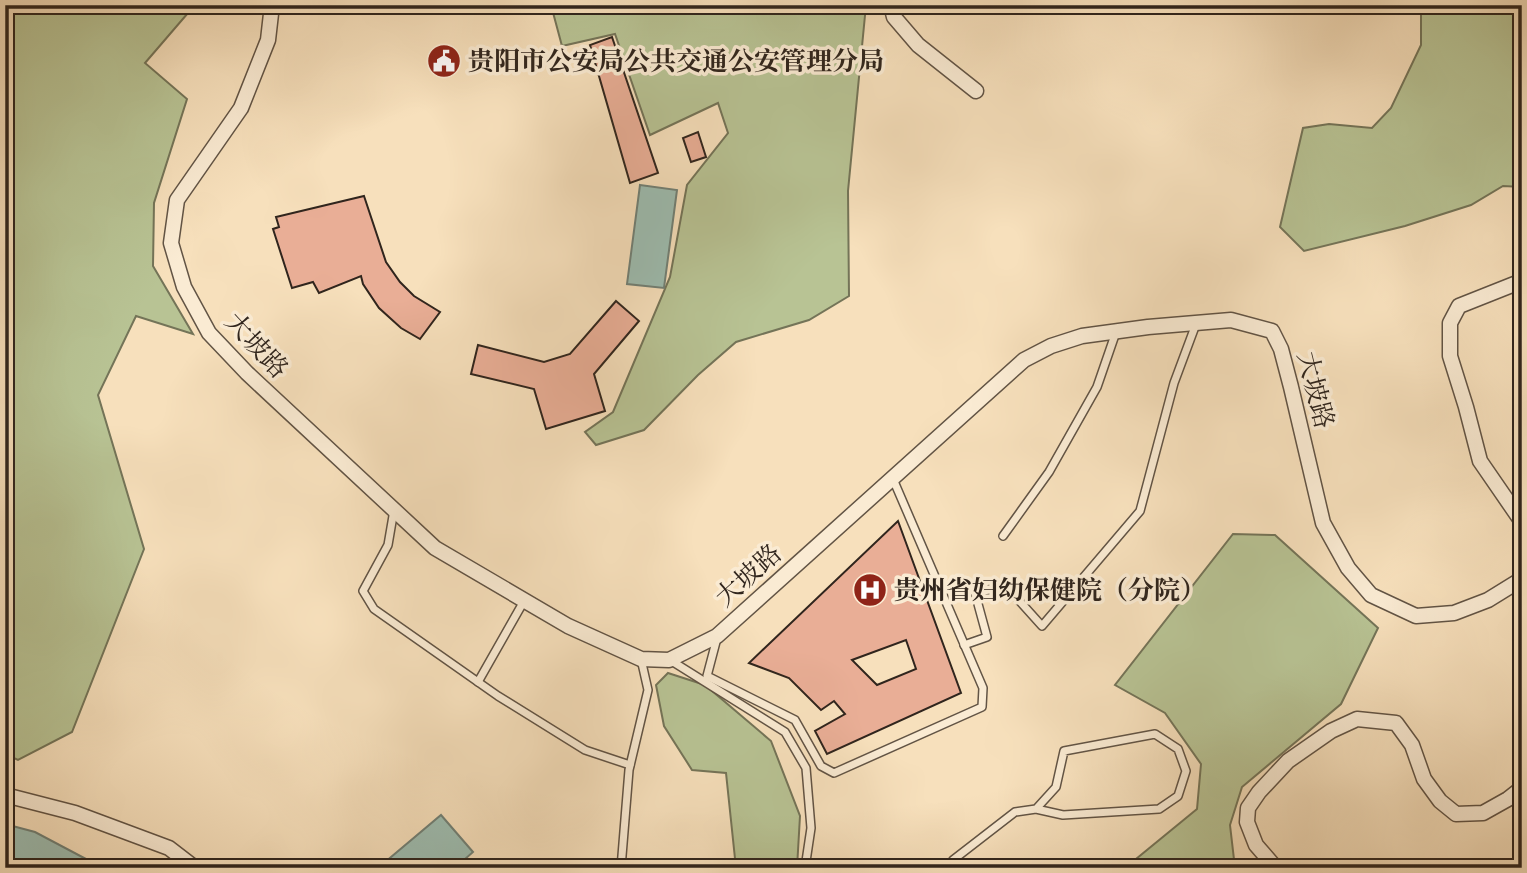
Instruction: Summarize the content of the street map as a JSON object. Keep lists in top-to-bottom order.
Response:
{
  "streets": {
    "street": ["大坡路"]
  },
  "places": {
    "public building": ["贵阳市公安局公共交通公安管理分局"],
    "hospital": ["贵州省妇幼保健院（分院）"]
  }
}
